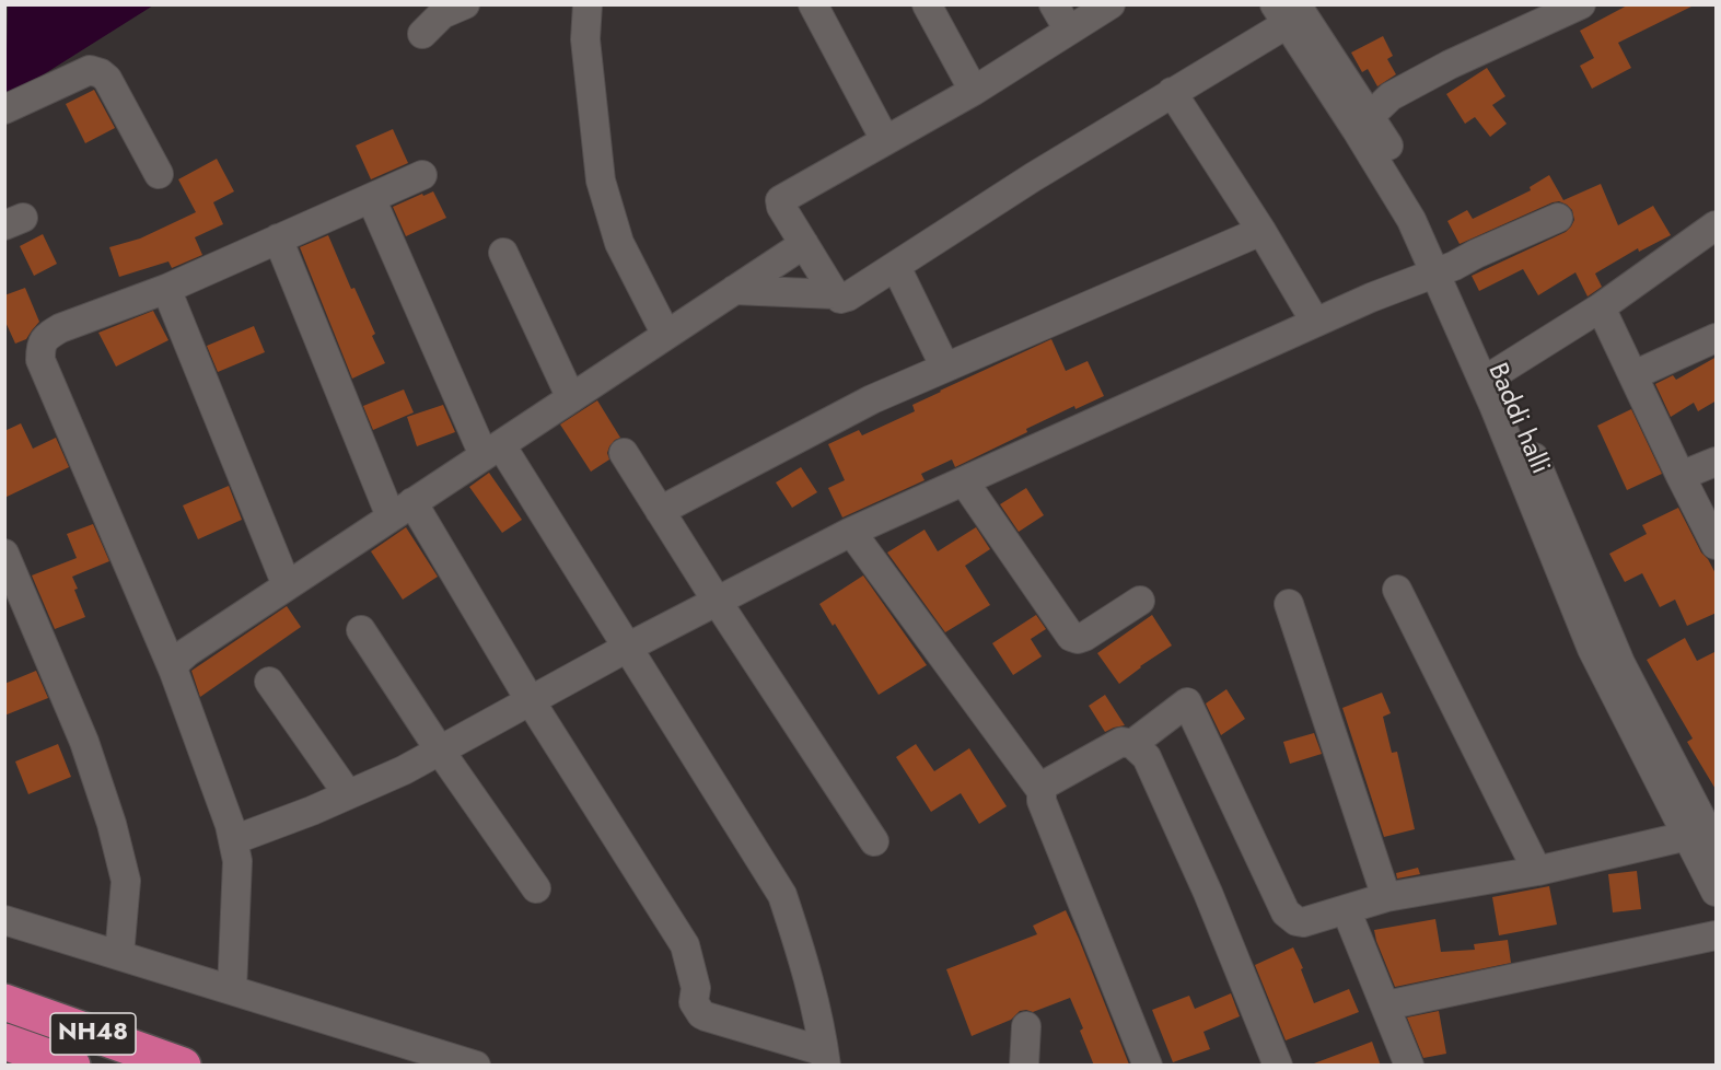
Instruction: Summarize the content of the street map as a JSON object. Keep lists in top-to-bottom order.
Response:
{
  "streets": {
    "highway": ["NH48"],
    "street": ["Baddi halli"]
  }
}
